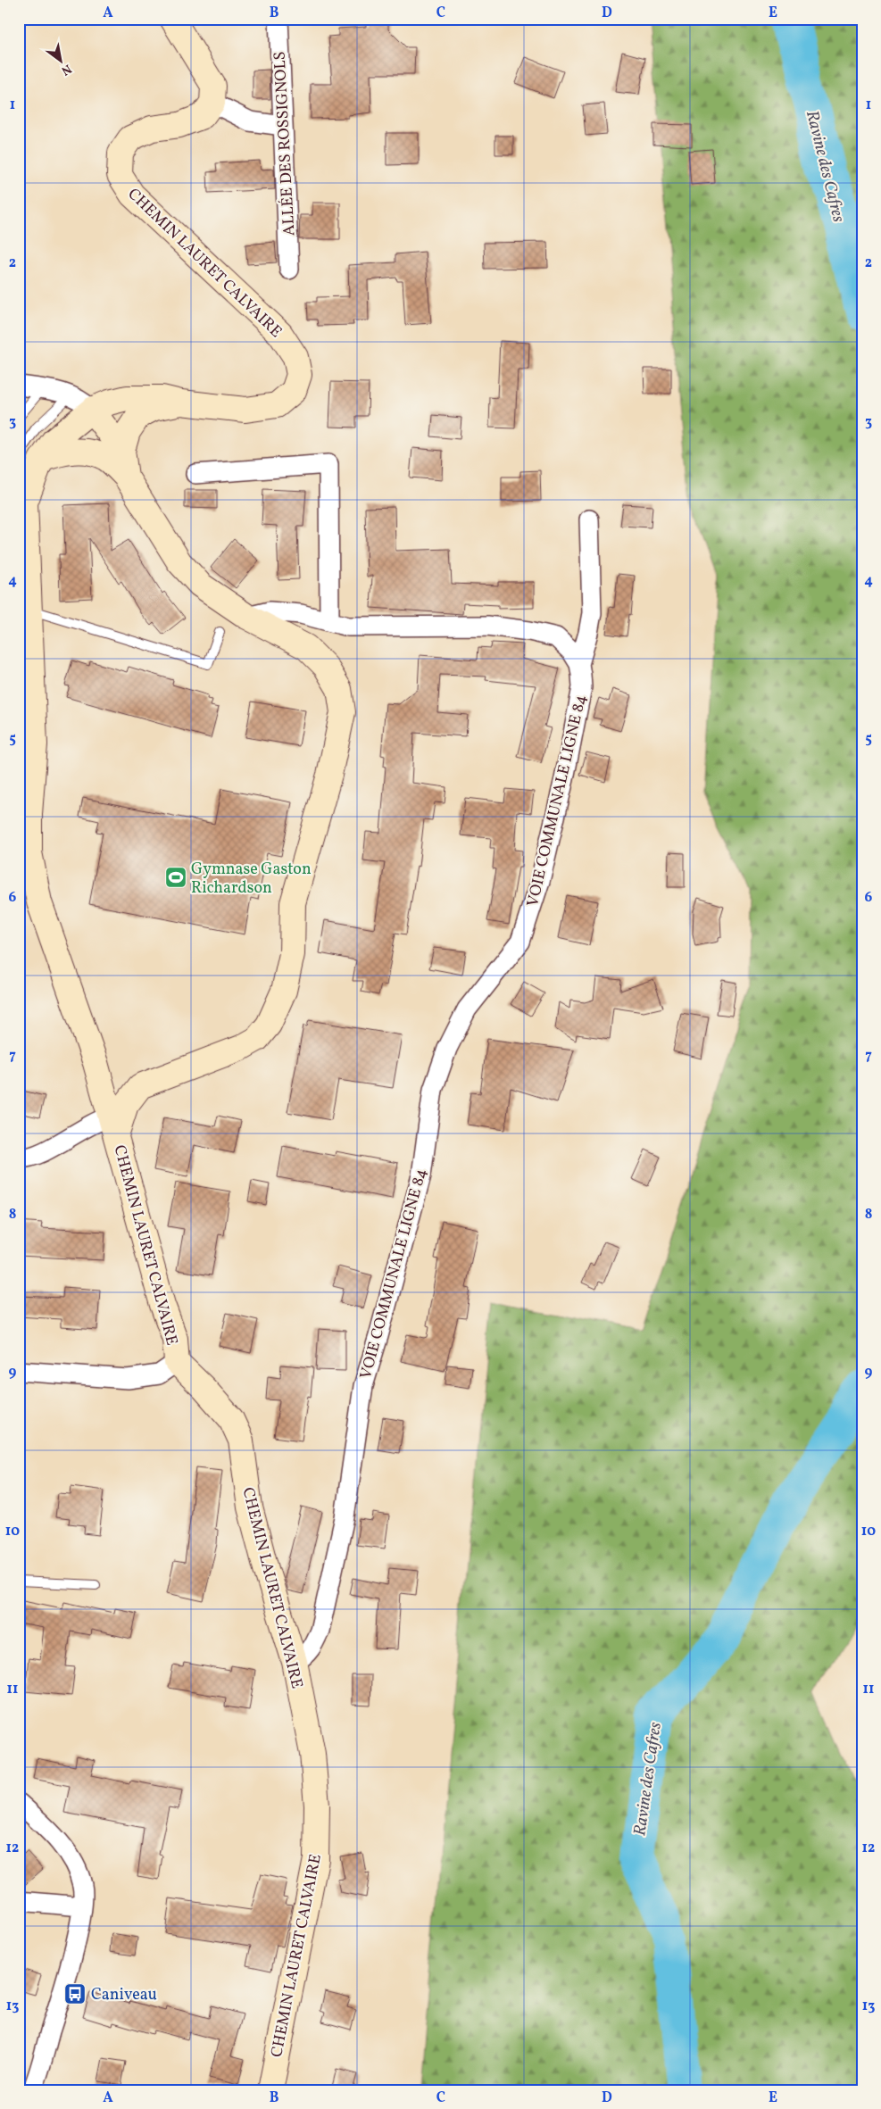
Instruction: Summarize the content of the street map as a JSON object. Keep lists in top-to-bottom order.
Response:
{
  "streets": {
    "main road": ["CHEMIN LAURET CALVAIRE"],
    "street": ["ALLÉE DES ROSSIGNOLS", "VOIE COMMUNALE LIGNE 84"]
  },
  "crossings": [
    ["CHEMIN LAURET CALVAIRE", "VOIE COMMUNALE LIGNE 84"]
  ],
  "water": ["Ravine des Cafres"],
  "places": {
    "sports": ["Gymnase Gaston Richardson"],
    "bus stop": ["Caniveau"]
  },
  "north": "bottom right",
  "grid": {
    "columns": [
      "A",
      "B",
      "C",
      "D",
      "E"
    ],
    "rows": [
      "1",
      "2",
      "3",
      "4",
      "5",
      "6",
      "7",
      "8",
      "9",
      "10",
      "11",
      "12",
      "13"
    ]
  }
}
